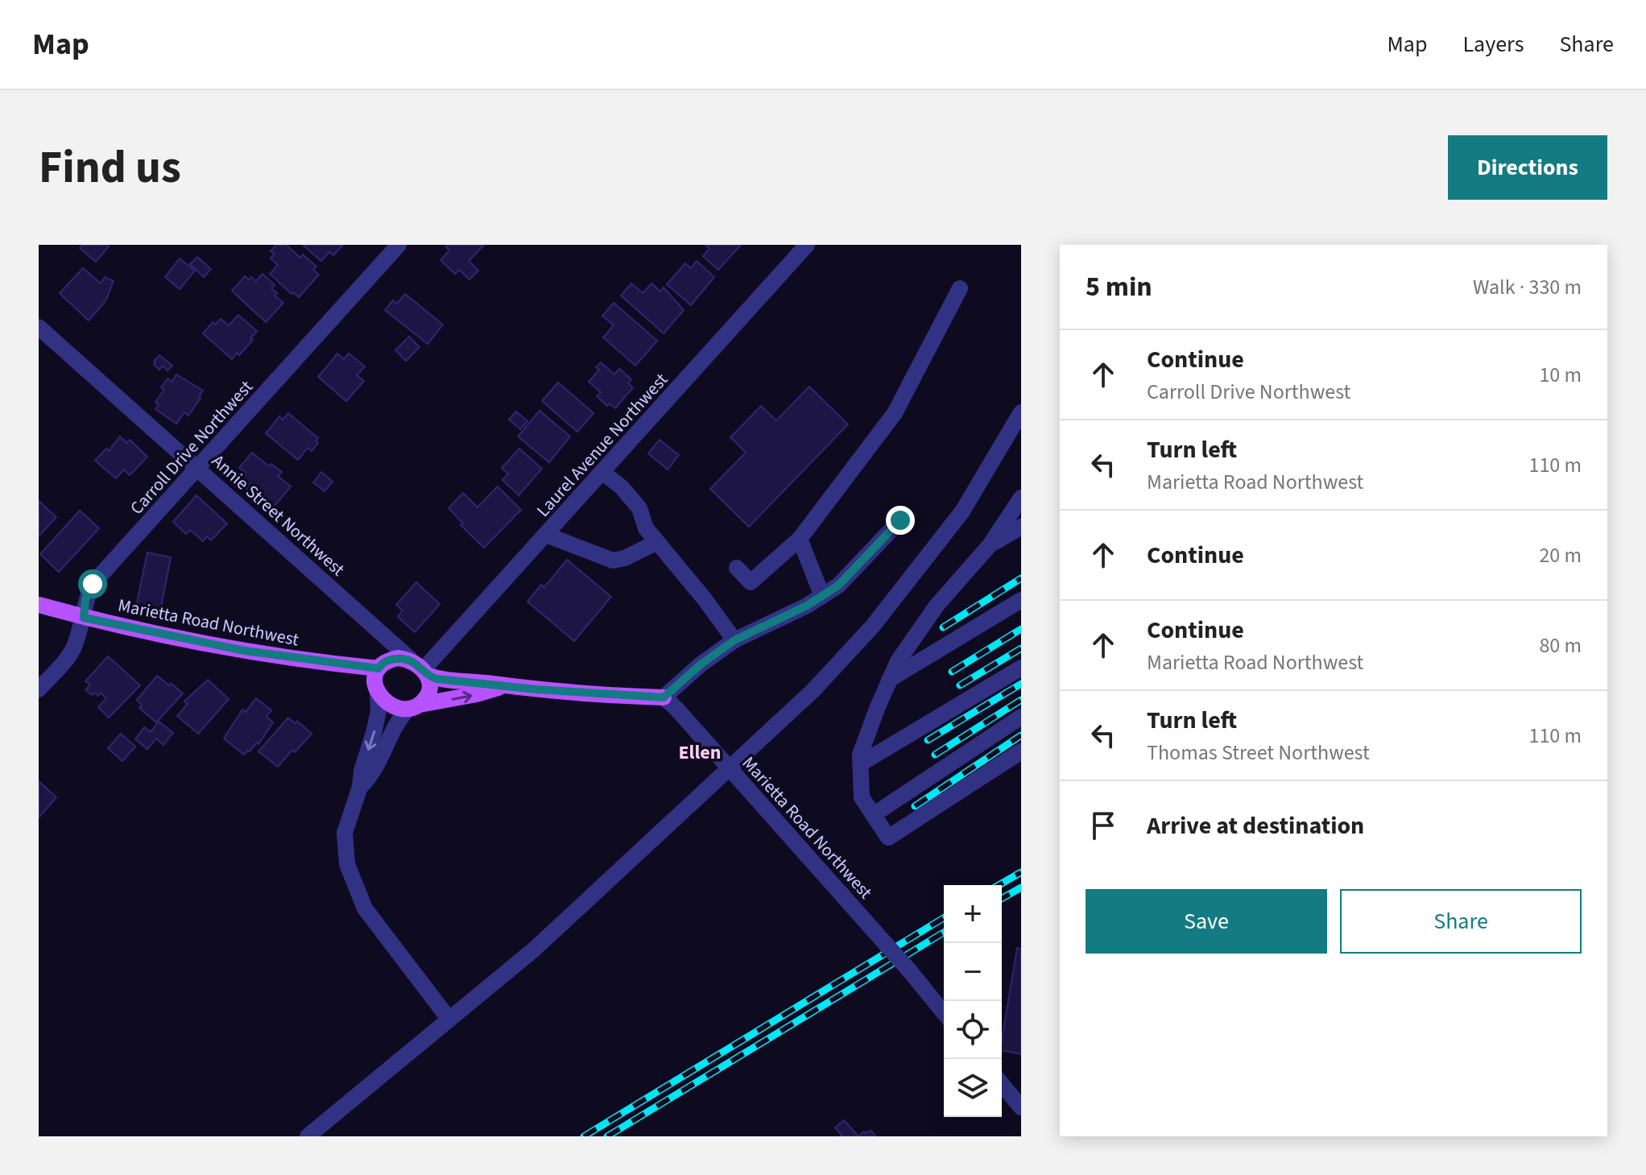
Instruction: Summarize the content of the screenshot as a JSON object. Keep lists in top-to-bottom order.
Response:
{
  "streets": {
    "main road": ["Marietta Road Northwest"],
    "street": ["Laurel Avenue Northwest", "Carroll Drive Northwest", "Annie Street Northwest"]
  },
  "crossings": [
    ["Laurel Avenue Northwest", "Annie Street Northwest"],
    ["Laurel Avenue Northwest", "Marietta Road Northwest"],
    ["Carroll Drive Northwest", "Annie Street Northwest"],
    ["Carroll Drive Northwest", "Marietta Road Northwest"],
    ["Annie Street Northwest", "Marietta Road Northwest"]
  ],
  "districts": ["Ellen"],
  "page": {
    "header": "Map",
    "nav": ["Map", "Layers", "Share"],
    "buttons": [
      "Directions",
      ["Save", "Share"]
    ],
    "title": "Find us",
    "heading": ["5 min", "Walk · 330 m"],
    "list": [
      ["Continue", "Carroll Drive Northwest", "10 m"],
      ["Turn left", "Marietta Road Northwest", "110 m"],
      ["Continue", "20 m"],
      ["Continue", "Marietta Road Northwest", "80 m"],
      ["Turn left", "Thomas Street Northwest", "110 m"],
      "Arrive at destination"
    ],
    "map_buttons": ["+", "−"]
  }
}
